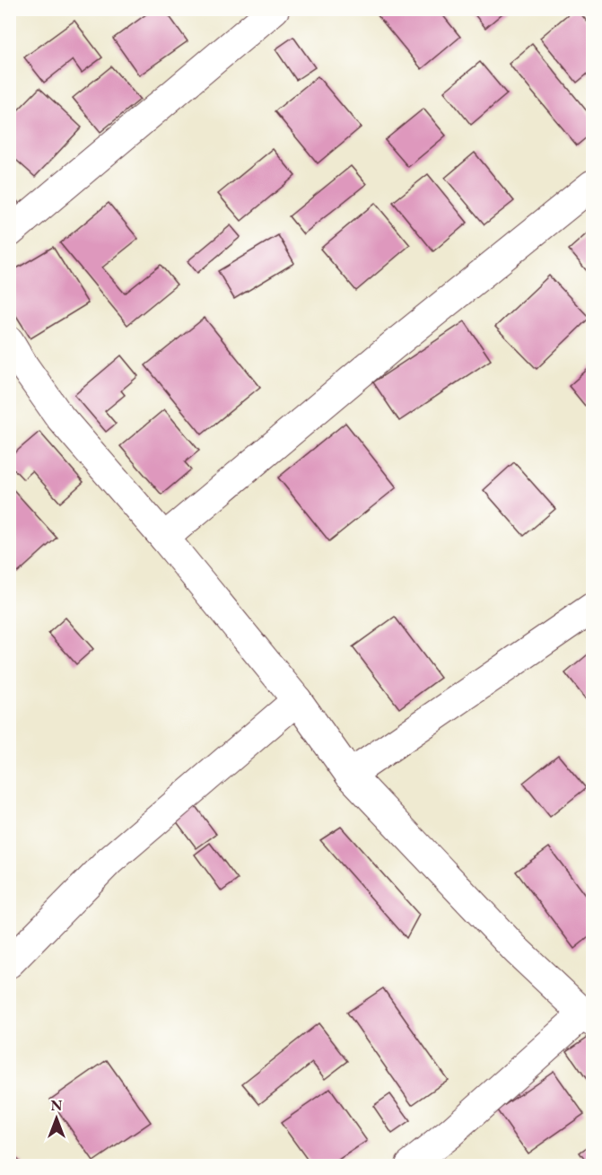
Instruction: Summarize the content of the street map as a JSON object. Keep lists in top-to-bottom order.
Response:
{
  "north": "top"
}
